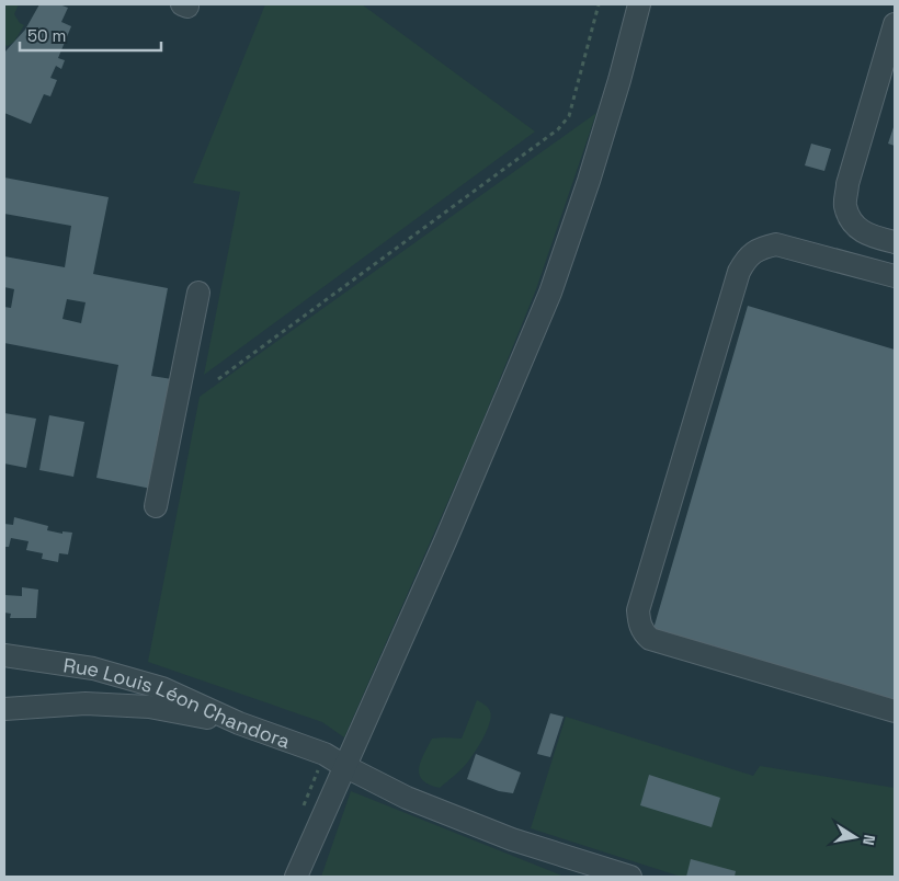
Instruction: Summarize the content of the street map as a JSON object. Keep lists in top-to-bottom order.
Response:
{
  "streets": {
    "street": ["Rue Louis Léon Chandora"]
  },
  "scale_bar": "50 m",
  "north": "right"
}
